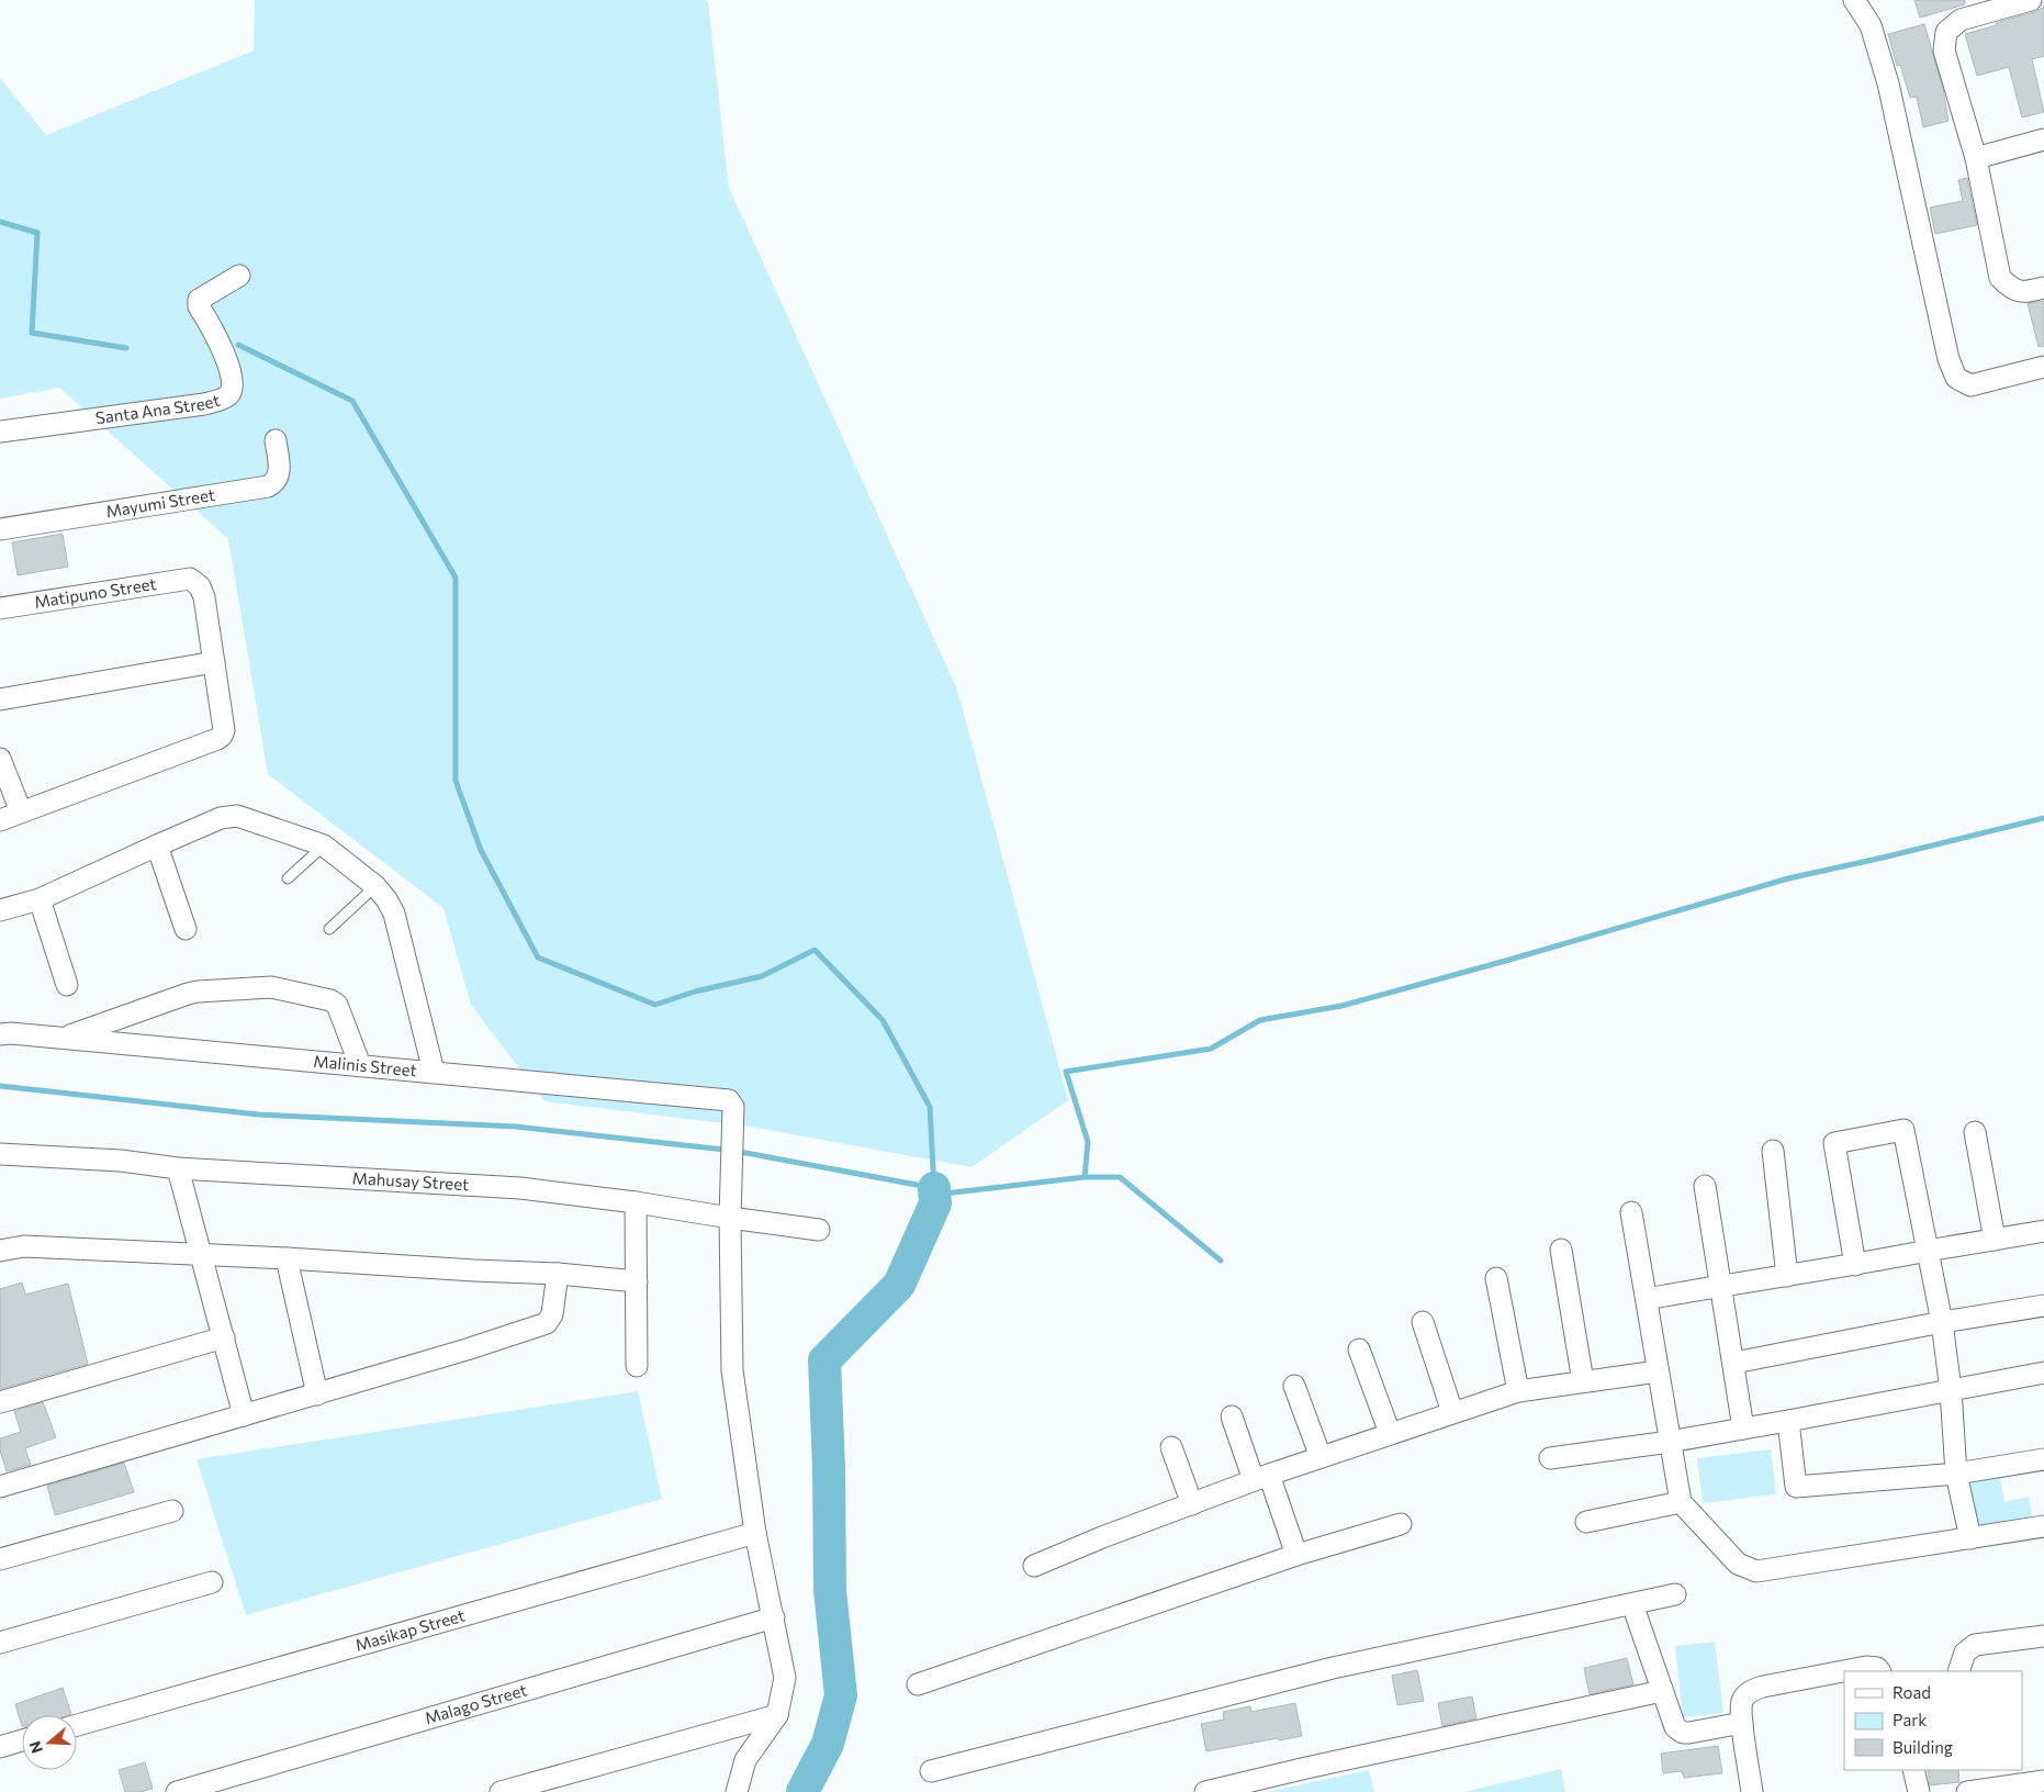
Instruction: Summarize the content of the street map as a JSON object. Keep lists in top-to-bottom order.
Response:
{
  "streets": {
    "street": [
      "Santa Ana Street",
      "Mayumi Street",
      "Matipuno Street",
      "Malinis Street",
      "Mahusay Street",
      "Masikap Street",
      "Malago Street"
    ]
  },
  "crossings": [
    ["Malinis Street", "Mahusay Street"]
  ],
  "legend": ["Road", "Park", "Building"],
  "north": "left"
}
